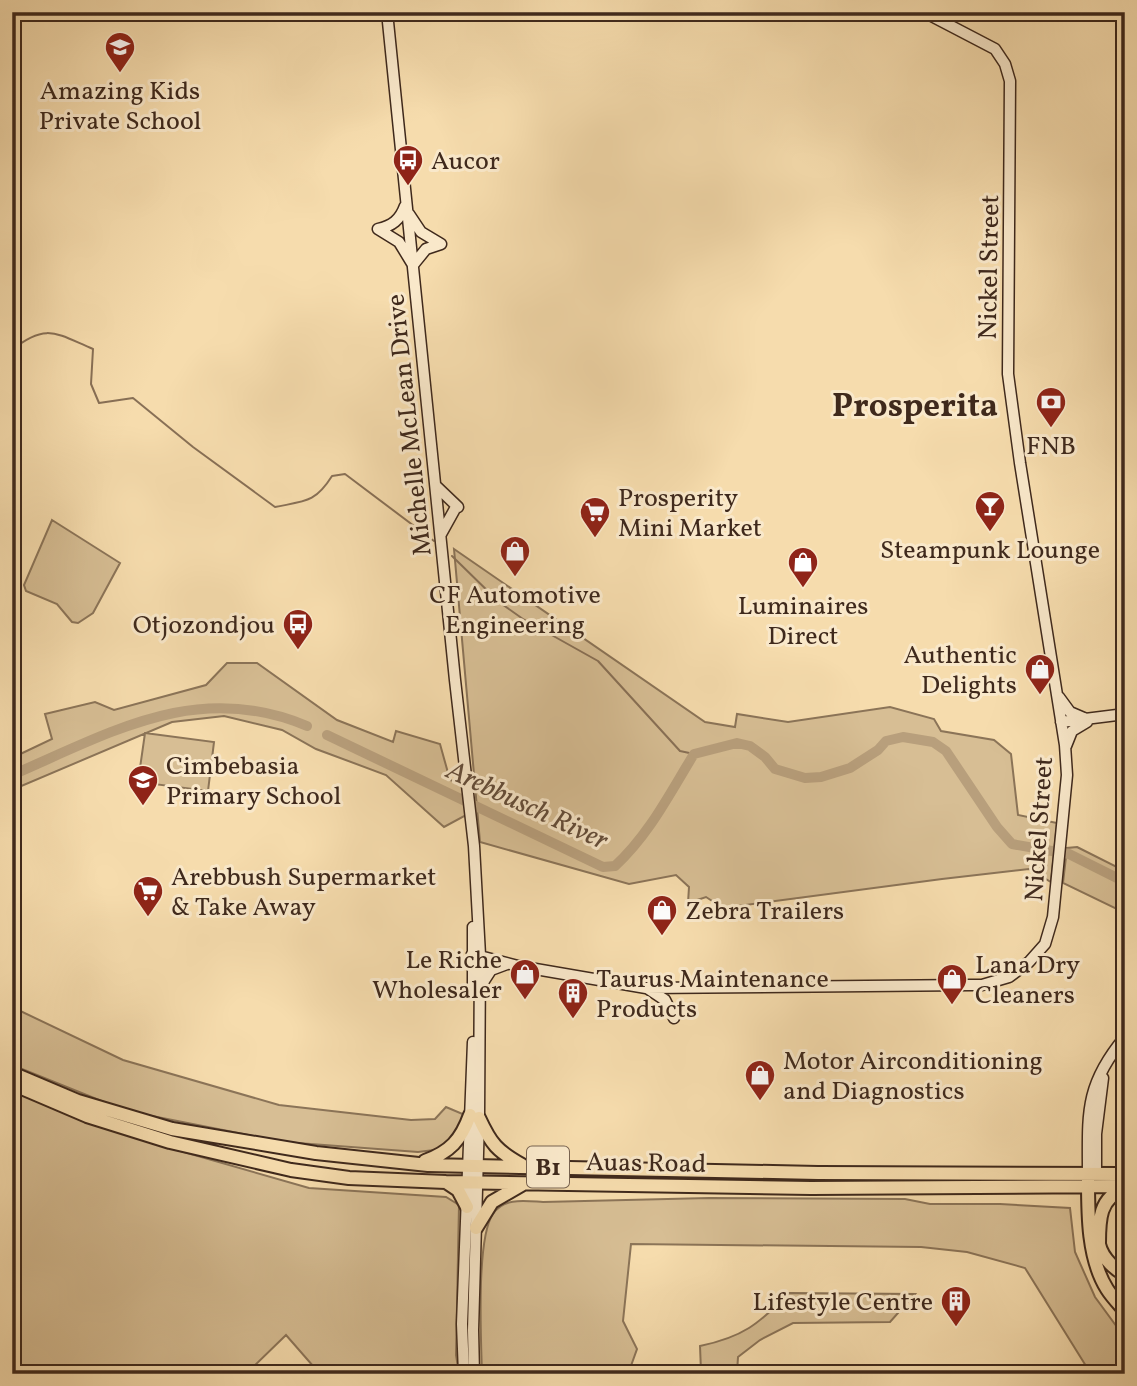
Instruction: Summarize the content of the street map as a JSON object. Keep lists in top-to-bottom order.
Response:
{
  "streets": {
    "highway": ["Auas Road", "B1"],
    "street": ["Nickel Street", "Michelle McLean Drive"]
  },
  "crossings": [
    ["Nickel Street", "Michelle McLean Drive"],
    ["Michelle McLean Drive", "Auas Road"]
  ],
  "districts": ["Prosperita"],
  "water": ["Arebbusch River"],
  "places": {
    "school or university": ["Amazing Kids Private School", "Cimbebasia Primary School"],
    "bus stop": ["Aucor", "Otjozondjou"],
    "bank": ["FNB"],
    "bar": ["Steampunk Lounge"],
    "supermarket": ["Prosperity Mini Market", "Arebbush Supermarket & Take Away"],
    "shop": [
      "CF Automotive Engineering",
      "Luminaires Direct",
      "Authentic Delights",
      "Zebra Trailers",
      "Le Riche Wholesaler",
      "Lana Dry Cleaners",
      "Motor Airconditioning and Diagnostics"
    ],
    "building": ["Taurus Maintenance Products", "Lifestyle Centre"]
  }
}
